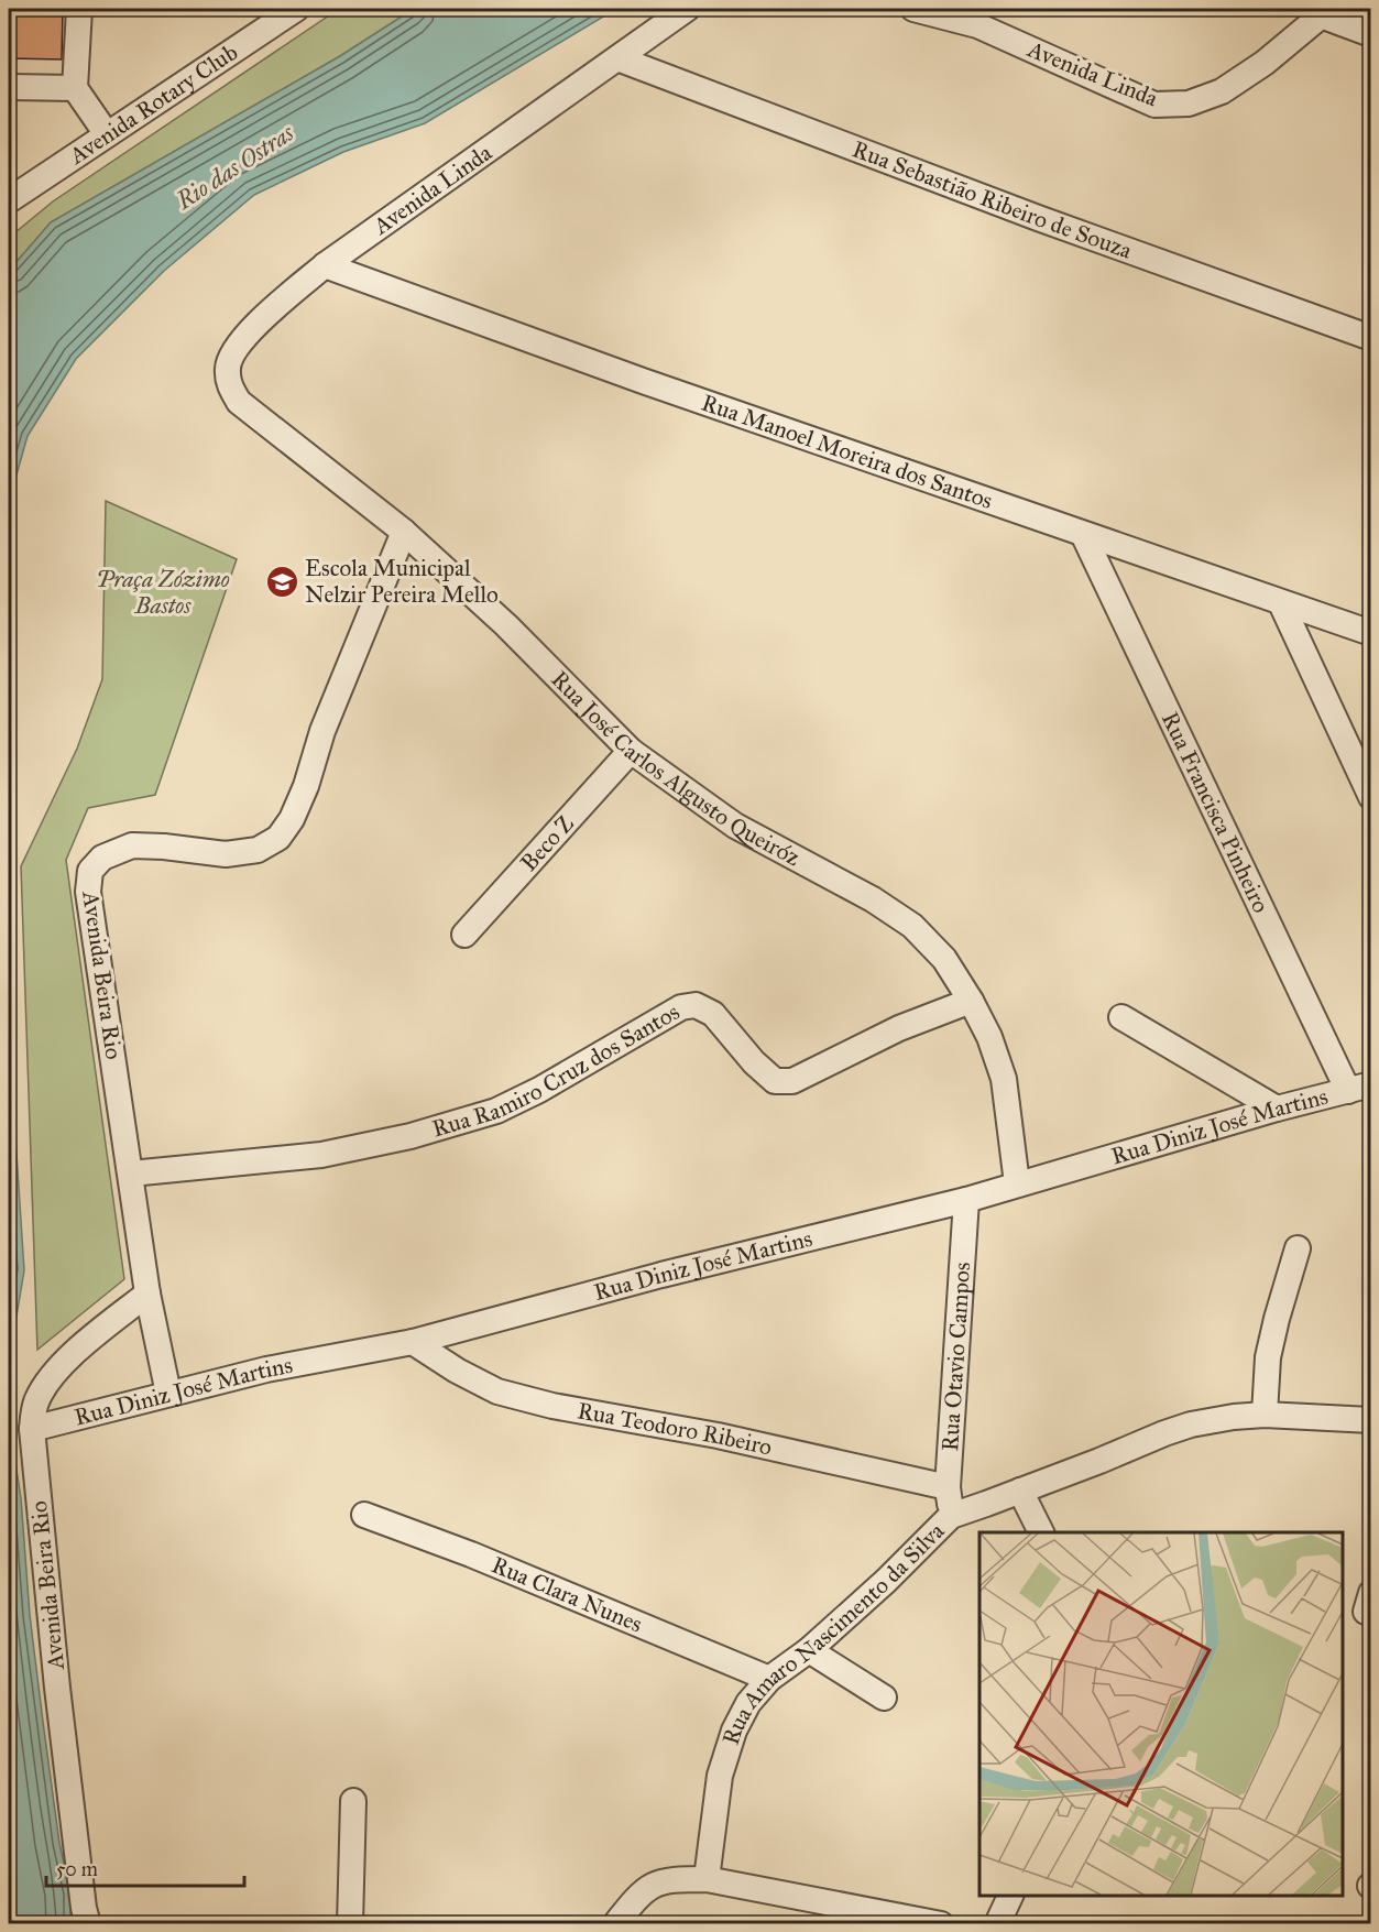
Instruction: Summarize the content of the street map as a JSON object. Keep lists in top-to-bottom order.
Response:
{
  "streets": {
    "street": [
      "Avenida Linda",
      "Avenida Rotary Club",
      "Rua Sebastião Ribeiro de Souza",
      "Rua Manoel Moreira dos Santos",
      "Rua José Carlos Algusto Queiróz",
      "Rua Francisca Pinheiro",
      "Beco Z",
      "Avenida Beira Rio",
      "Rua Ramiro Cruz dos Santos",
      "Rua Diniz José Martins",
      "Rua Otavio Campos",
      "Rua Teodoro Ribeiro",
      "Rua Clara Nunes",
      "Rua Amaro Nascimento da Silva"
    ]
  },
  "crossings": [
    ["Avenida Linda", "Rua Sebastião Ribeiro de Souza"],
    ["Avenida Linda", "Rua Manoel Moreira dos Santos"],
    ["Avenida Linda", "Rua José Carlos Algusto Queiróz"],
    ["Rua Manoel Moreira dos Santos", "Rua Francisca Pinheiro"],
    ["Rua José Carlos Algusto Queiróz", "Beco Z"],
    ["Rua José Carlos Algusto Queiróz", "Avenida Beira Rio"],
    ["Rua José Carlos Algusto Queiróz", "Rua Ramiro Cruz dos Santos"],
    ["Rua José Carlos Algusto Queiróz", "Rua Diniz José Martins"],
    ["Rua Francisca Pinheiro", "Rua Diniz José Martins"],
    ["Avenida Beira Rio", "Rua Ramiro Cruz dos Santos"],
    ["Avenida Beira Rio", "Rua Diniz José Martins"],
    ["Rua Diniz José Martins", "Rua Otavio Campos"],
    ["Rua Diniz José Martins", "Rua Teodoro Ribeiro"],
    ["Rua Otavio Campos", "Rua Teodoro Ribeiro"],
    ["Rua Otavio Campos", "Rua Amaro Nascimento da Silva"],
    ["Rua Clara Nunes", "Rua Amaro Nascimento da Silva"]
  ],
  "water": ["Rio das Ostras"],
  "parks": ["Praça Zózimo Bastos"],
  "places": {
    "school or university": ["Escola Municipal Nelzir Pereira Mello"]
  },
  "scale_bar": "50 m"
}
